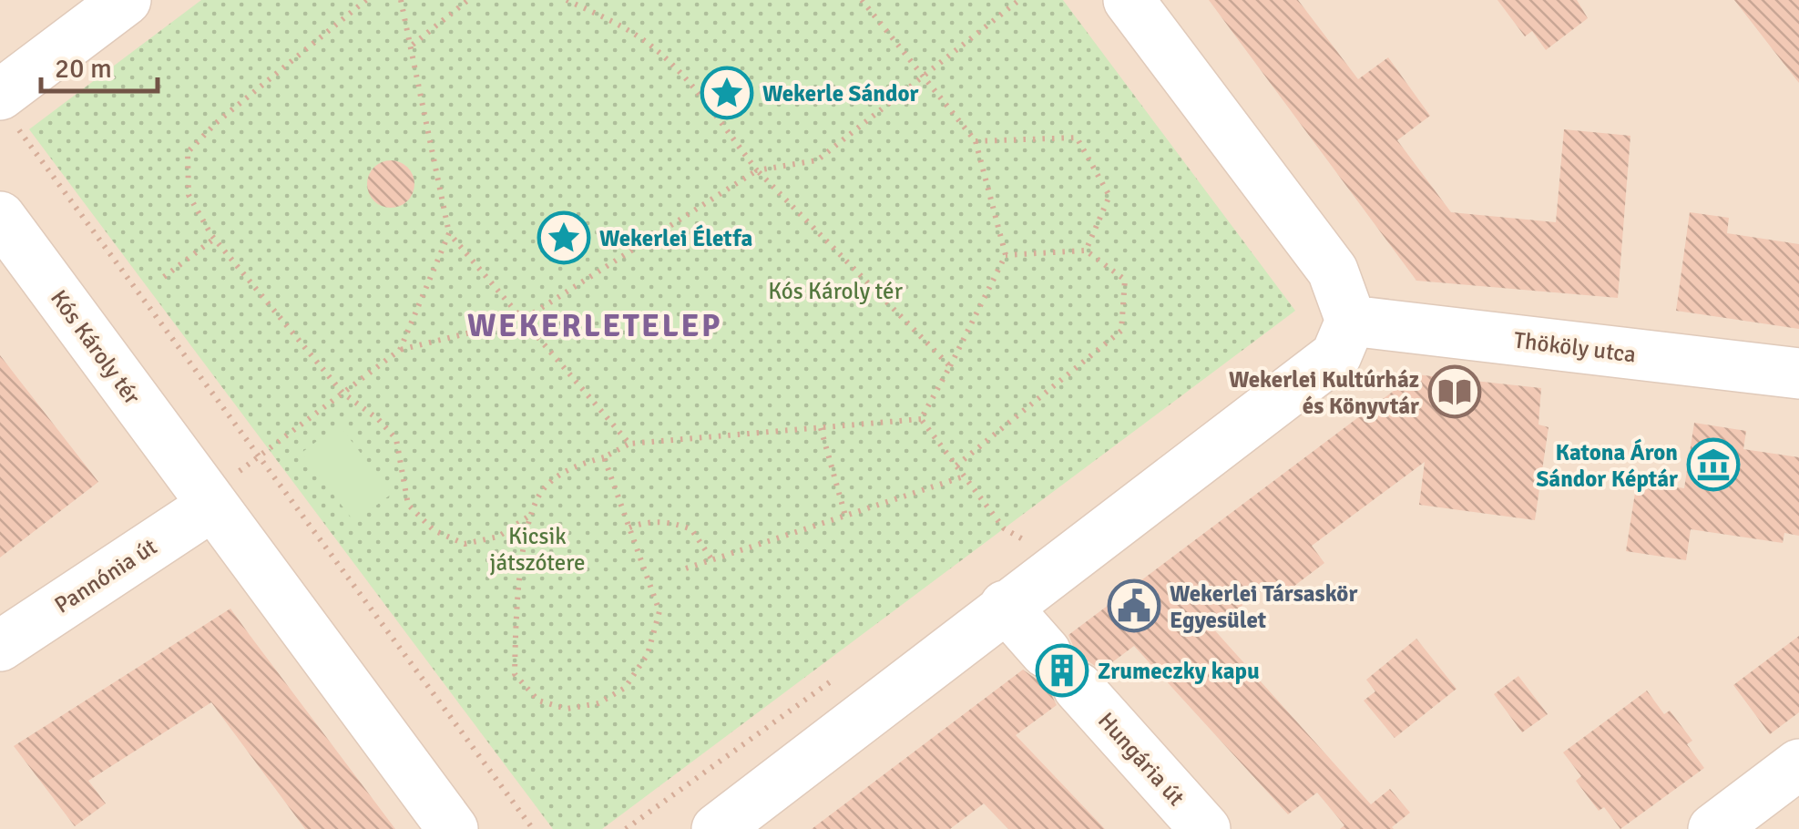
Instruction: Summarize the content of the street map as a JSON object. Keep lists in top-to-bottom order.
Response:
{
  "streets": {
    "street": [
      "Kós Károly tér",
      "Thököly utca",
      "Pannónia út",
      "Hungária út"
    ]
  },
  "crossings": [
    ["Kós Károly tér", "Pannónia út"]
  ],
  "districts": ["WEKERLETELEP"],
  "parks": ["Kós Károly tér", "Kicsik játszótere"],
  "places": {
    "place": ["Wekerle Sándor", "Wekerlei Életfa"],
    "library": ["Wekerlei Kultúrház és Könyvtár"],
    "museum": ["Katona Áron Sándor Képtár"],
    "public building": ["Wekerlei Társaskör Egyesület"],
    "building": ["Zrumeczky kapu"]
  },
  "scale_bar": "20 m"
}
